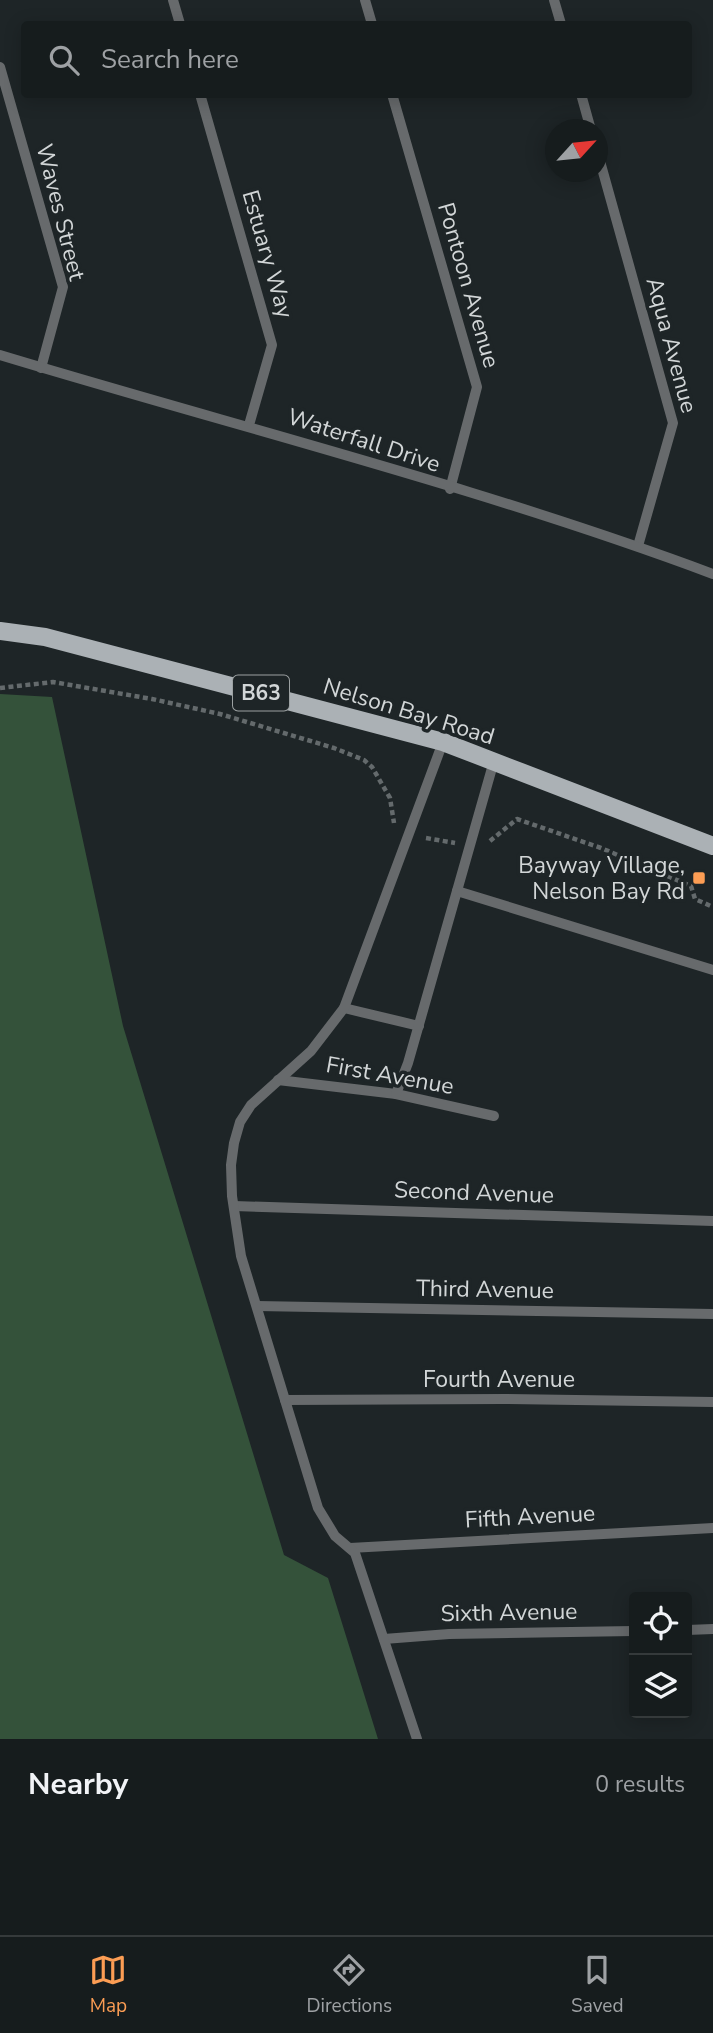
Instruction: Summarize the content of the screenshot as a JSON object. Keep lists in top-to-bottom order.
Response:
{
  "streets": {
    "main road": ["B63", "Nelson Bay Road"],
    "lane": [
      "Waves Street",
      "Estuary Way",
      "Pontoon Avenue",
      "Aqua Avenue",
      "Waterfall Drive",
      "First Avenue",
      "Second Avenue",
      "Third Avenue",
      "Fourth Avenue",
      "Fifth Avenue",
      "Sixth Avenue"
    ]
  },
  "crossings": [
    ["Waves Street", "Waterfall Drive"],
    ["Estuary Way", "Waterfall Drive"],
    ["Pontoon Avenue", "Waterfall Drive"],
    ["Aqua Avenue", "Waterfall Drive"]
  ],
  "places": {
    "transit": ["Bayway Village, Nelson Bay Rd"]
  },
  "north": "top right",
  "page": {
    "search": "Search here",
    "heading": ["Nearby", "0 results"],
    "nav": ["Map", "Directions", "Saved"]
  }
}
